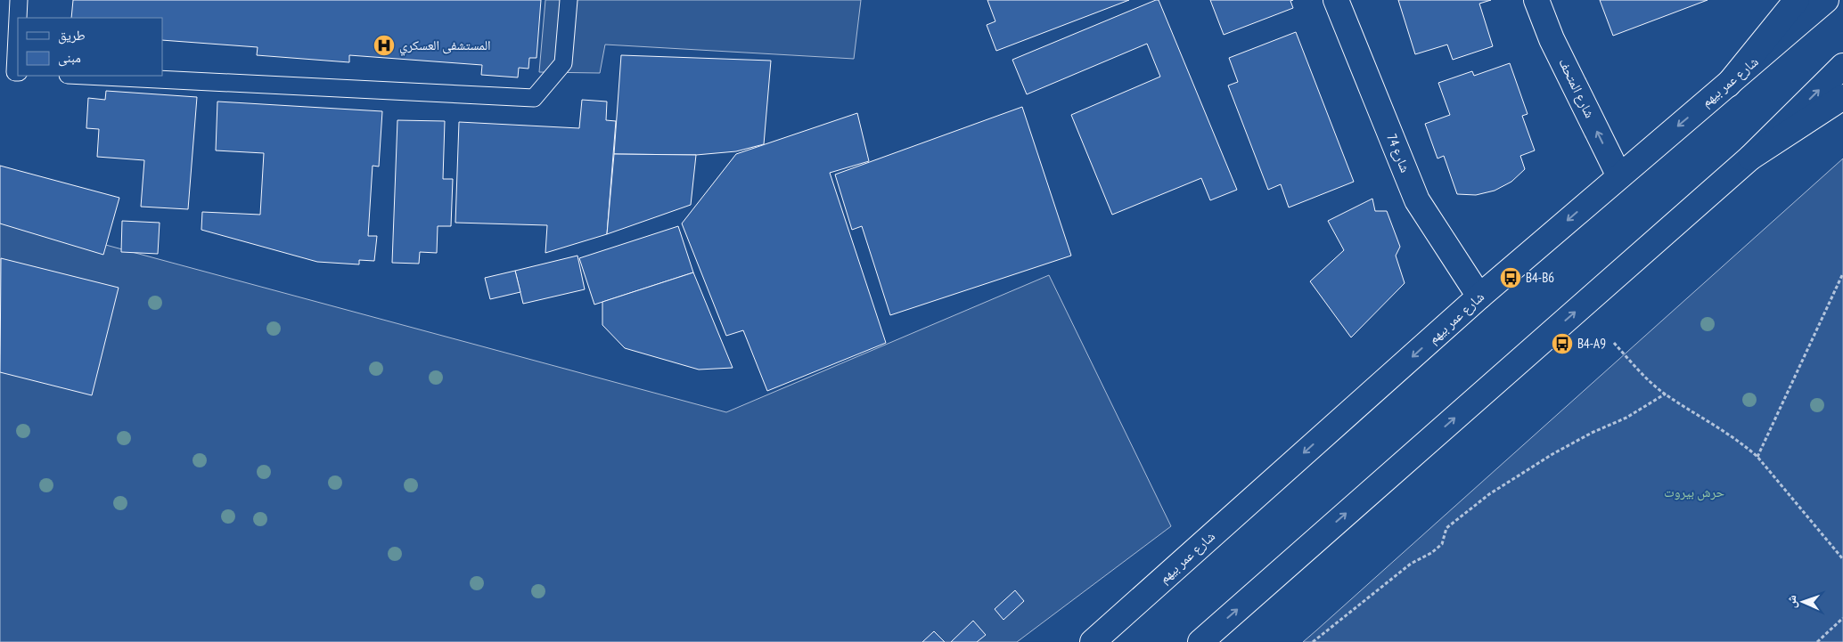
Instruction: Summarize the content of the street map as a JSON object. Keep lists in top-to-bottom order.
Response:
{
  "streets": {
    "main road": ["شارع عمر بيهم", "شارع المتحف", "شارع 74"]
  },
  "crossings": [
    ["شارع عمر بيهم", "شارع المتحف"],
    ["شارع عمر بيهم", "شارع 74"]
  ],
  "one_way": ["شارع المتحف"],
  "parks": ["حرش بيروت"],
  "places": {
    "hospital": ["المستشفى العسكري"],
    "bus stop": ["B4-B6", "B4-A9"]
  },
  "legend": ["طريق", "مبنى"],
  "north": "left"
}
